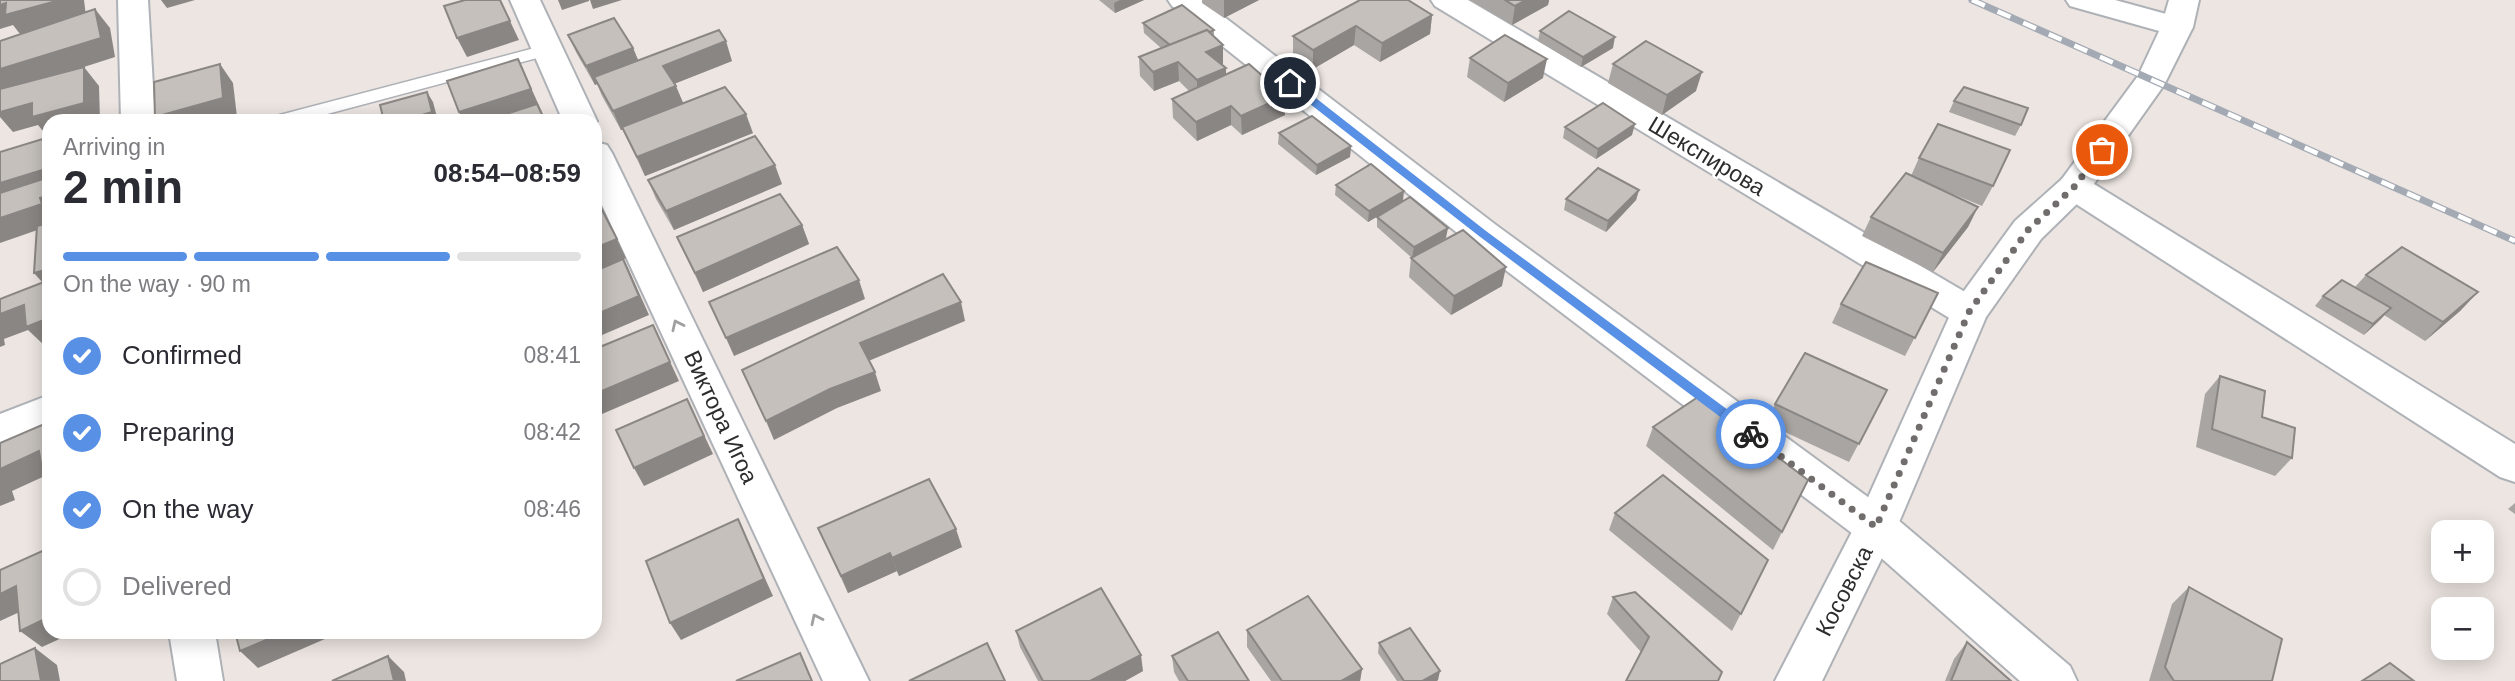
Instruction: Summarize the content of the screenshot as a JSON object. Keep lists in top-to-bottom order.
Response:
{
  "streets": {
    "street": ["Шекспирова", "Виктора Игоа", "Косовска"]
  },
  "crossings": [
    ["Шекспирова", "Косовска"]
  ],
  "one_way": ["Виктора Игоа"],
  "page": {
    "heading": ["2 min", "Arriving in", "08:54–08:59"],
    "bar": "On the way · 90 m",
    "list": [
      ["Confirmed", "08:41"],
      ["Preparing", "08:42"],
      ["On the way", "08:46"],
      "Delivered"
    ],
    "map_buttons": ["+", "−"]
  }
}
